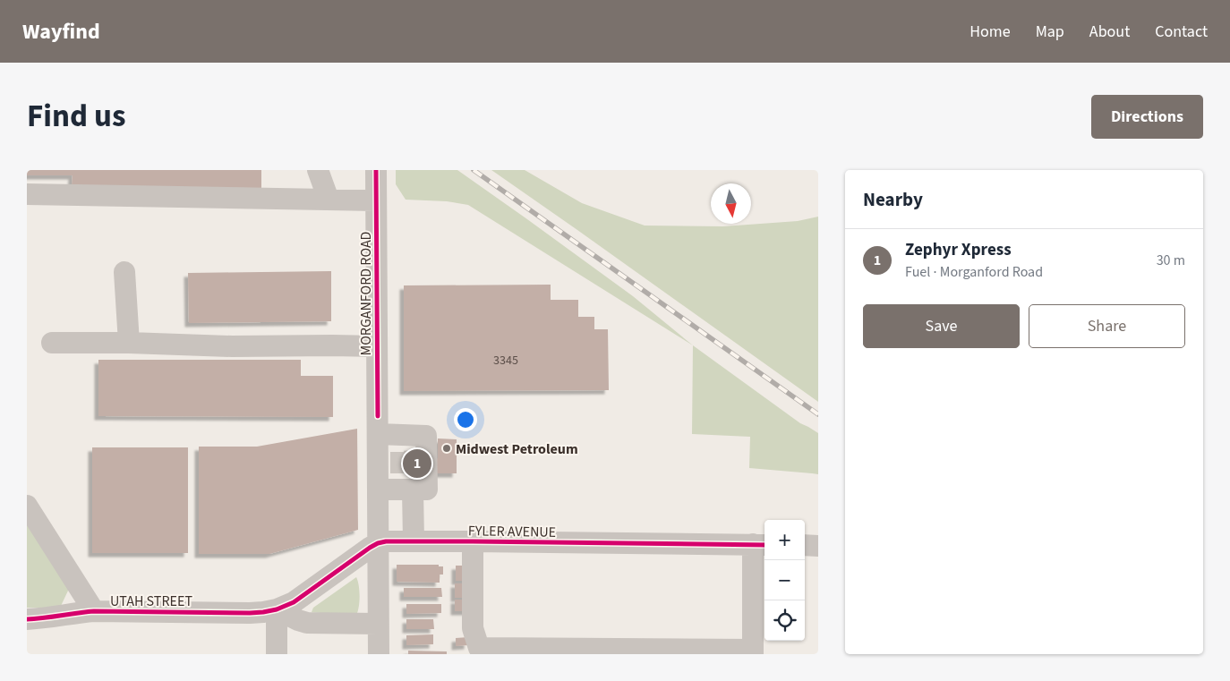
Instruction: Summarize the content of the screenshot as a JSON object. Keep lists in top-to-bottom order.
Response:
{
  "streets": {
    "street": ["MORGANFORD ROAD", "FYLER AVENUE", "UTAH STREET"]
  },
  "crossings": [
    ["MORGANFORD ROAD", "FYLER AVENUE"],
    ["FYLER AVENUE", "UTAH STREET"]
  ],
  "places": ["Midwest Petroleum"],
  "house_numbers": ["3345"],
  "north": "bottom",
  "page": {
    "header": "Wayfind",
    "nav": [
      "Home",
      "Map",
      "About",
      "Contact"
    ],
    "title": "Find us",
    "buttons": [
      "Directions",
      ["Save", "Share"]
    ],
    "heading": "Nearby",
    "list": [
      {
        "mark": "1",
        "name": "Zephyr Xpress",
        "note": "Fuel · Morganford Road",
        "value": "30 m"
      }
    ],
    "pins": "1",
    "map_buttons": ["+", "−"]
  }
}
